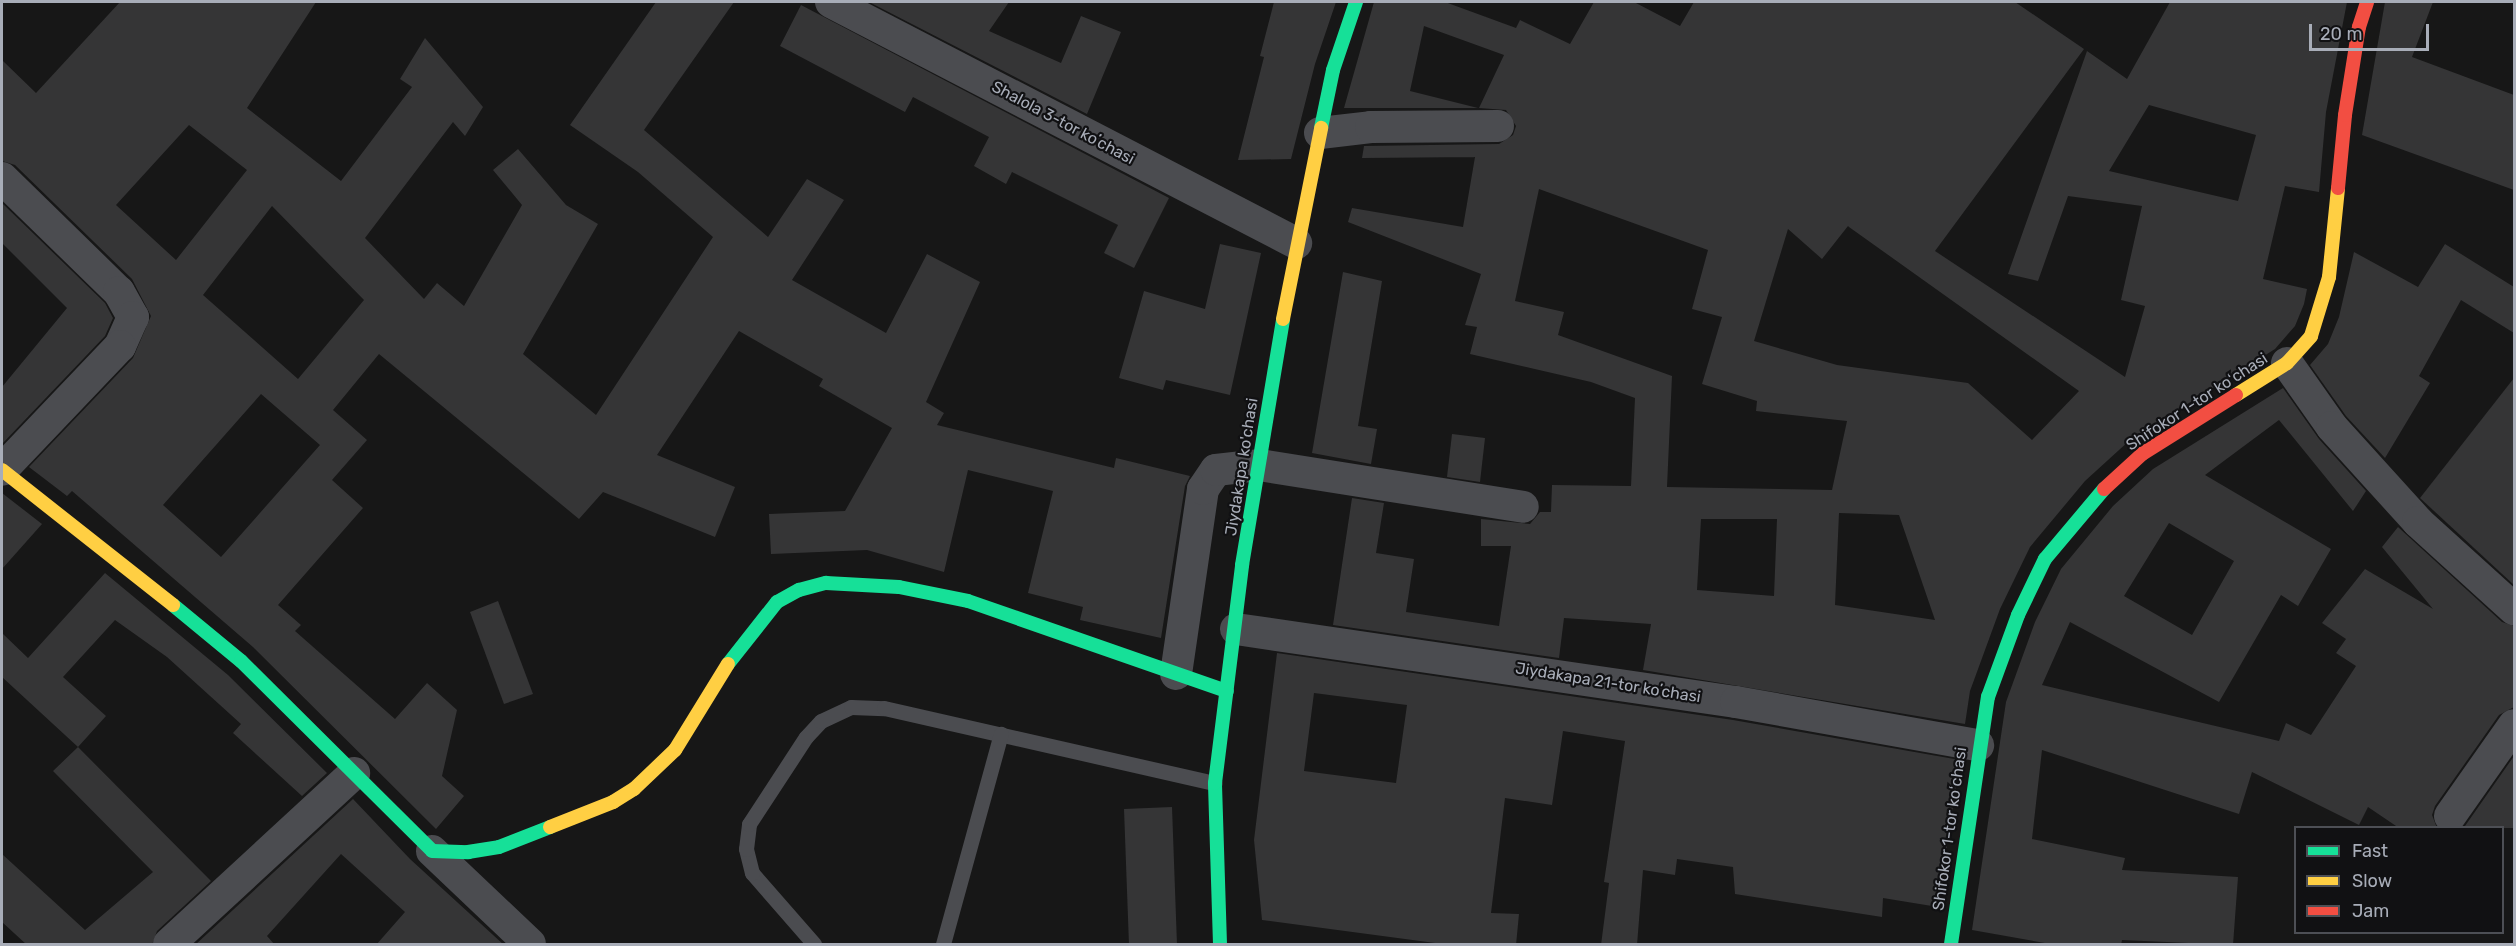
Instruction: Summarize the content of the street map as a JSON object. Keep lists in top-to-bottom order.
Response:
{
  "streets": {
    "street": [
      "Shalola 3-tor koʼchasi",
      "Shifokor 1-tor koʻchasi",
      "Jiydakapa ko'chasi",
      "Jiydakapa 21-tor koʼchasi"
    ]
  },
  "crossings": [
    ["Shalola 3-tor koʼchasi", "Jiydakapa ko'chasi"],
    ["Shifokor 1-tor koʻchasi", "Jiydakapa 21-tor koʼchasi"],
    ["Jiydakapa ko'chasi", "Jiydakapa 21-tor koʼchasi"]
  ],
  "legend": ["Fast", "Slow", "Jam"],
  "scale_bar": "20 m"
}
